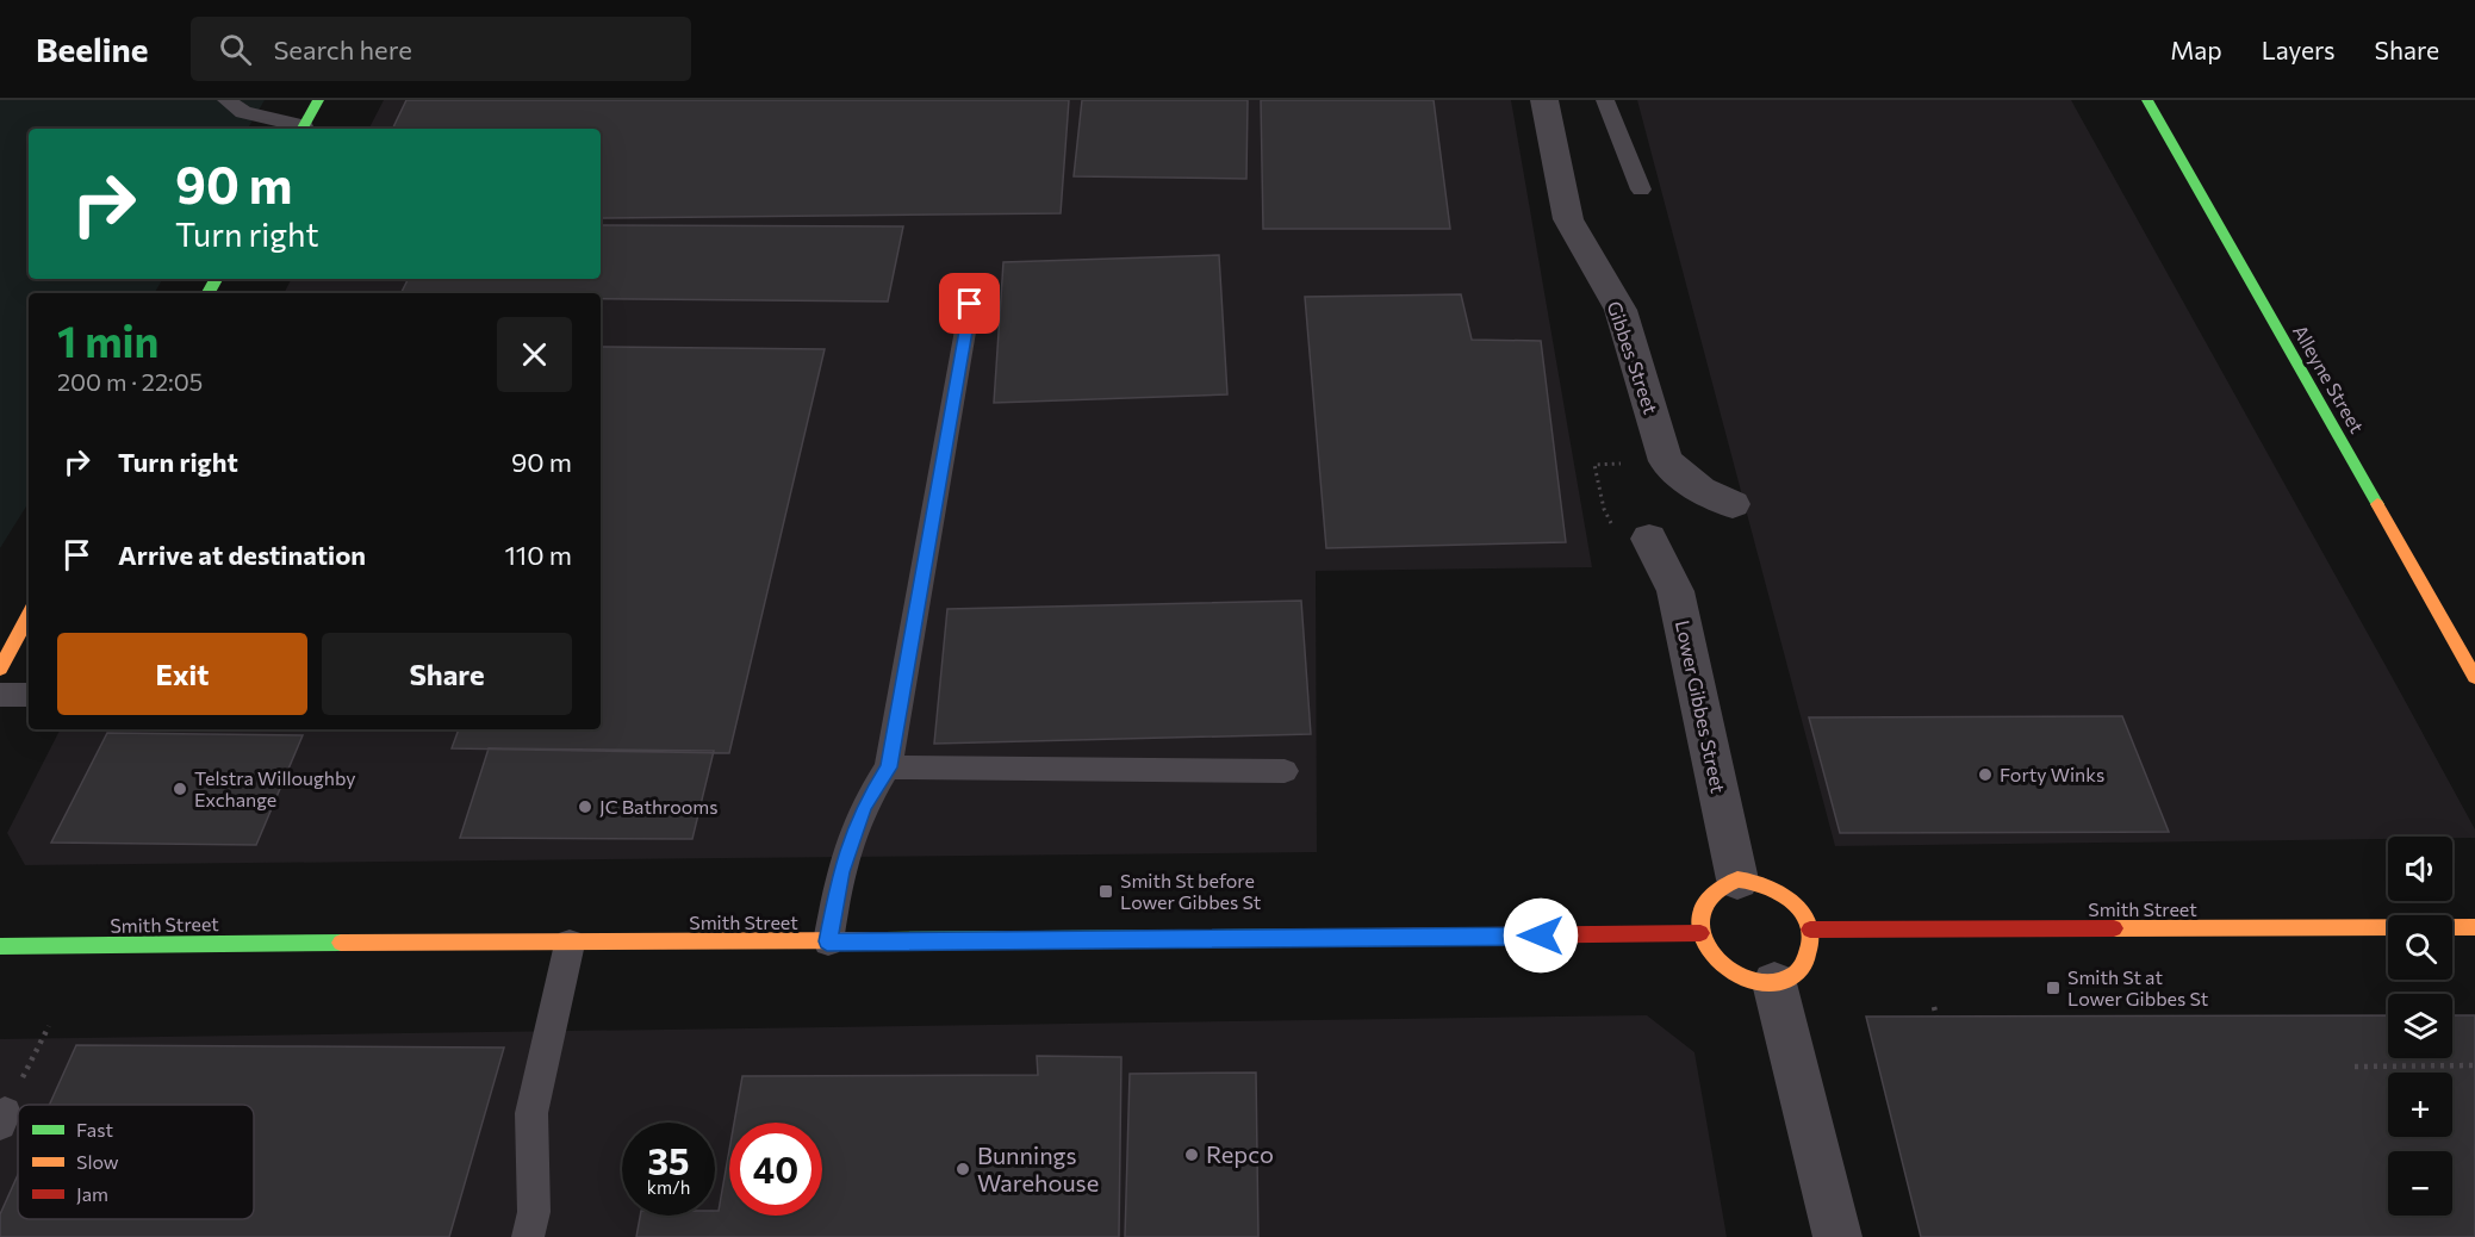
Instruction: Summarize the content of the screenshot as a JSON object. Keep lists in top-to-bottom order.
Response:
{
  "streets": {
    "street": [
      "Gibbes Street",
      "Alleyne Street",
      "Lower Gibbes Street",
      "Smith Street"
    ]
  },
  "crossings": [
    ["Lower Gibbes Street", "Smith Street"]
  ],
  "places": {
    "other": [
      "Forty Winks",
      "Telstra Willoughby Exchange",
      "JC Bathrooms",
      "Repco",
      "Bunnings Warehouse"
    ],
    "transit": ["Smith St before Lower Gibbes St", "Smith St at Lower Gibbes St"]
  },
  "legend": ["Fast", "Slow", "Jam"],
  "page": {
    "header": "Beeline",
    "search": "Search here",
    "nav": ["Map", "Layers", "Share"],
    "turn": ["90 m", "Turn right"],
    "heading": ["1 min", "200 m · 22:05"],
    "list": [
      {
        "name": "Turn right",
        "value": "90 m"
      },
      {
        "name": "Arrive at destination",
        "value": "110 m"
      }
    ],
    "buttons": ["Exit", "Share"],
    "map_buttons": ["+", "−"],
    "speed": "35 km/h",
    "limit": "40"
  }
}
